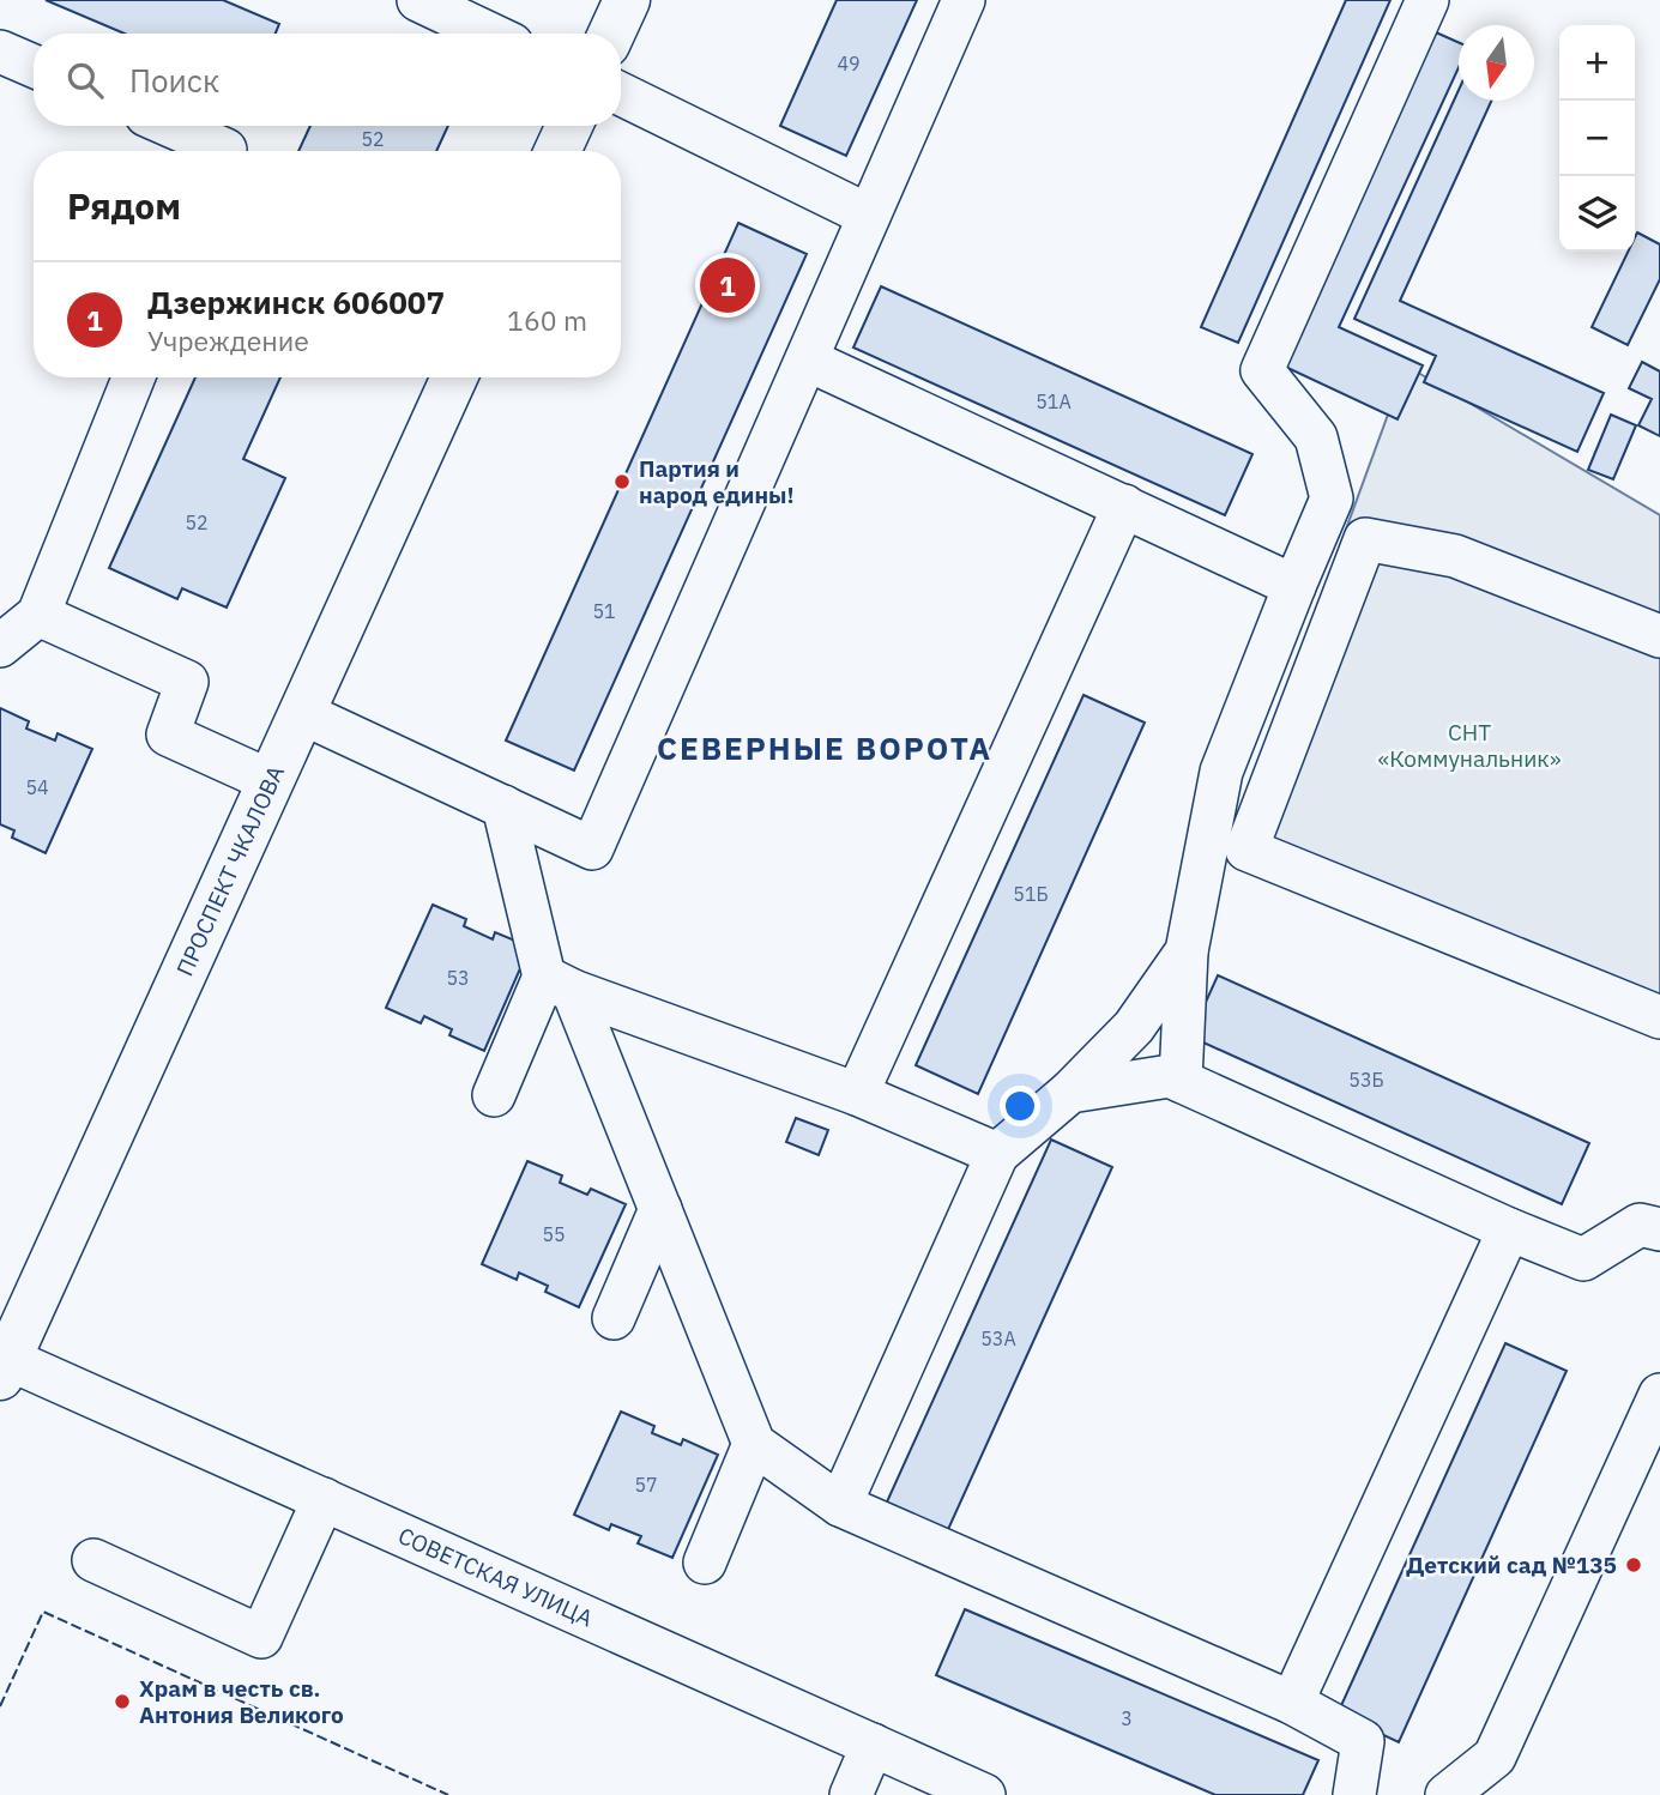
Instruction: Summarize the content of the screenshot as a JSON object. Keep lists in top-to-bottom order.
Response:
{
  "streets": {
    "main road": ["ПРОСПЕКТ ЧКАЛОВА"],
    "street": ["СОВЕТСКАЯ УЛИЦА"]
  },
  "crossings": [
    ["ПРОСПЕКТ ЧКАЛОВА", "СОВЕТСКАЯ УЛИЦА"]
  ],
  "districts": ["СЕВЕРНЫЕ ВОРОТА"],
  "parks": ["СНТ «Коммунальник»"],
  "places": ["Партия и народ едины!", "Детский сад №135", "Храм в честь св. Антония Великого"],
  "house_numbers": [
    "49",
    "52",
    "51А",
    "52",
    "51",
    "54",
    "51Б",
    "53",
    "53Б",
    "55",
    "53А",
    "57",
    "3"
  ],
  "north": "bottom",
  "page": {
    "map_buttons": ["+", "−"],
    "search": "Поиск",
    "heading": "Рядом",
    "pins": "1",
    "list": [
      {
        "mark": "1",
        "name": "Дзержинск 606007",
        "note": "Учреждение",
        "value": "160 m"
      }
    ]
  }
}
